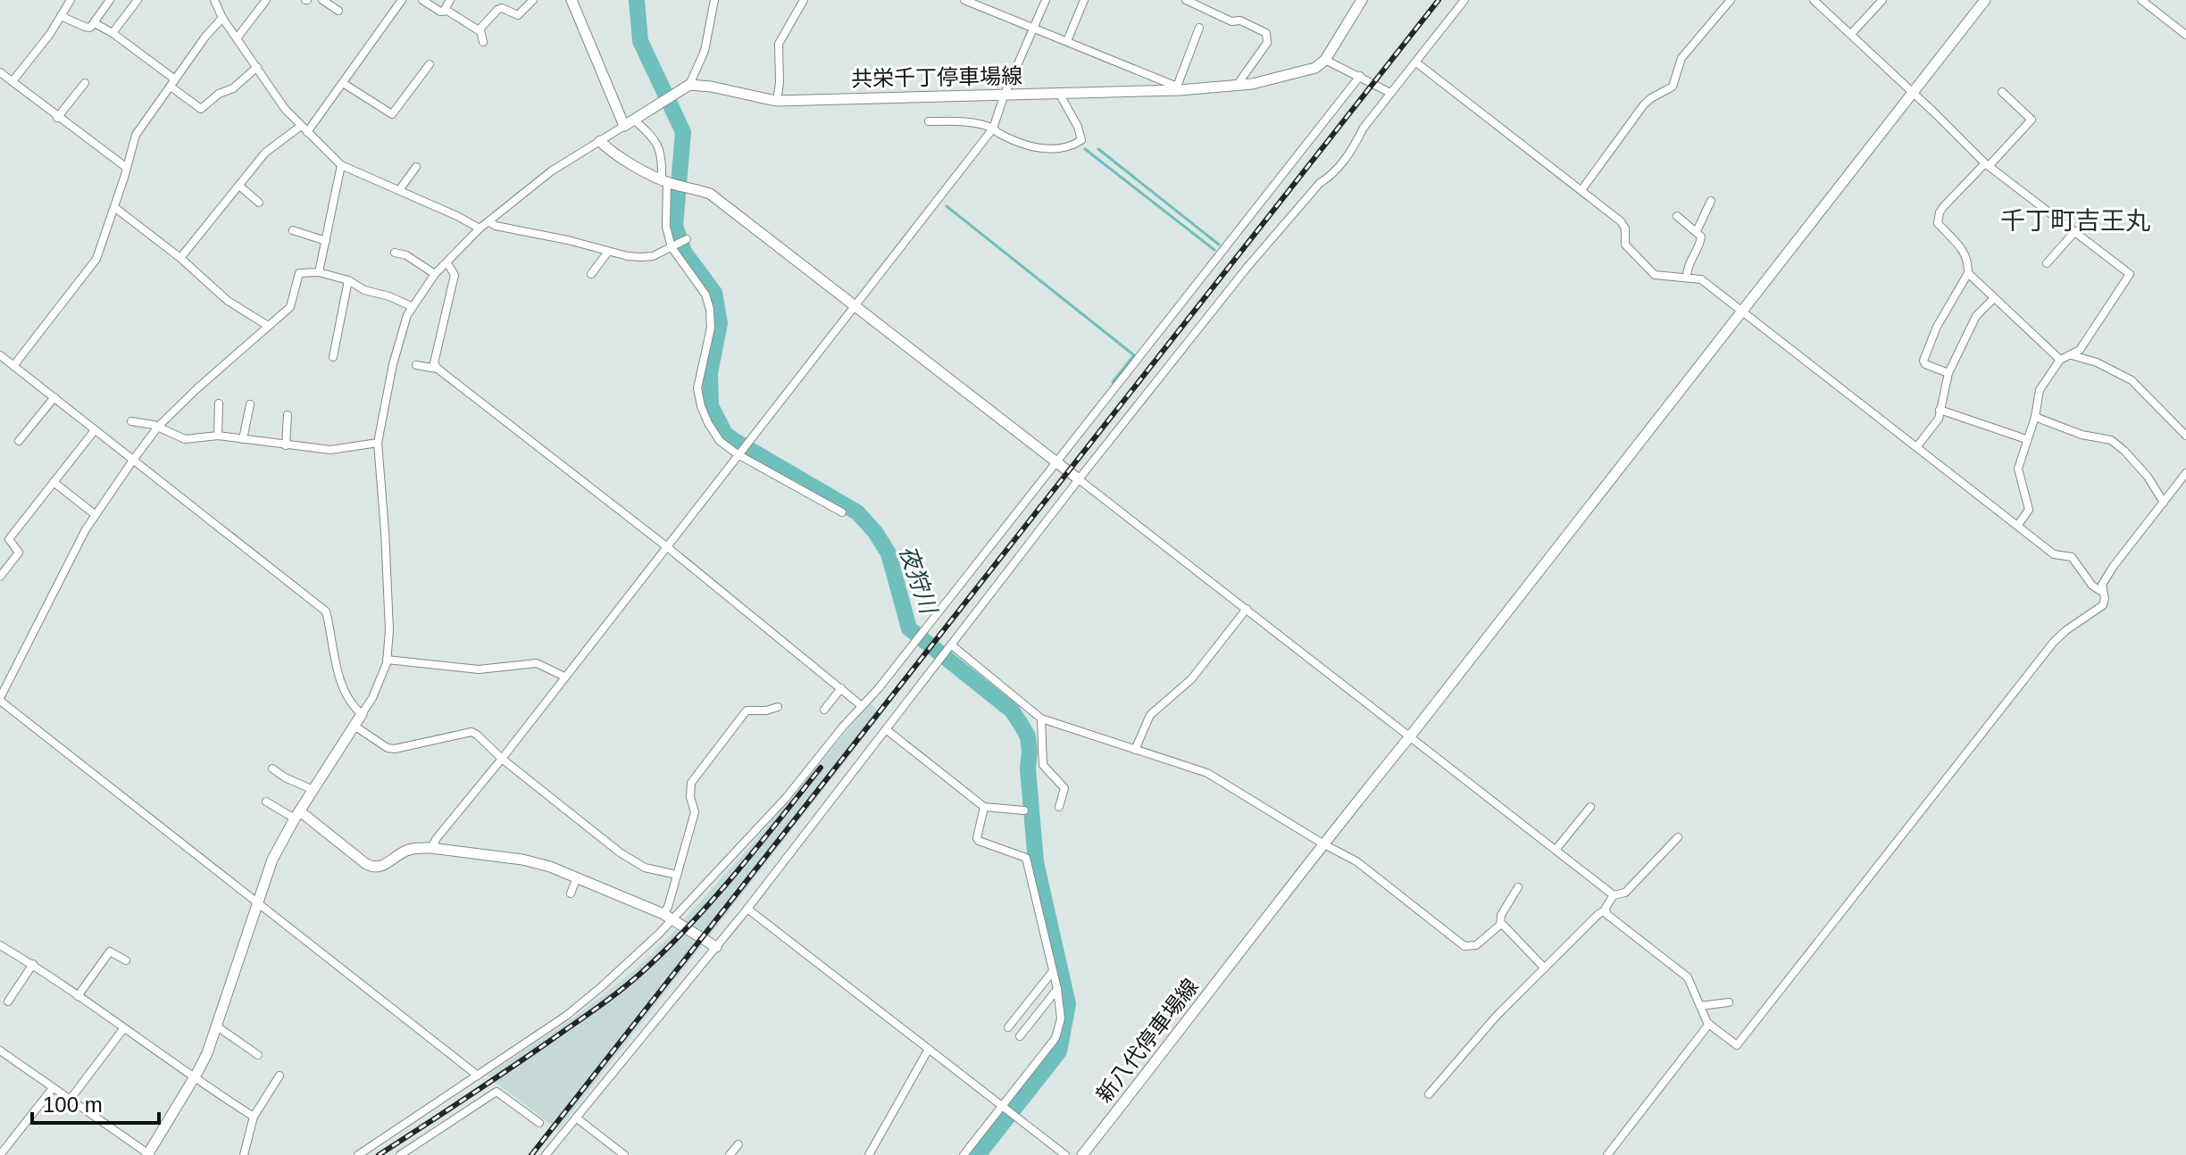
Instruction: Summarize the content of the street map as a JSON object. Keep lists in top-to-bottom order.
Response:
{
  "streets": {
    "street": ["共栄千丁停車場線", "新八代停車場線"]
  },
  "districts": ["千丁町吉王丸"],
  "water": ["夜狩川"],
  "scale_bar": "100 m"
}
